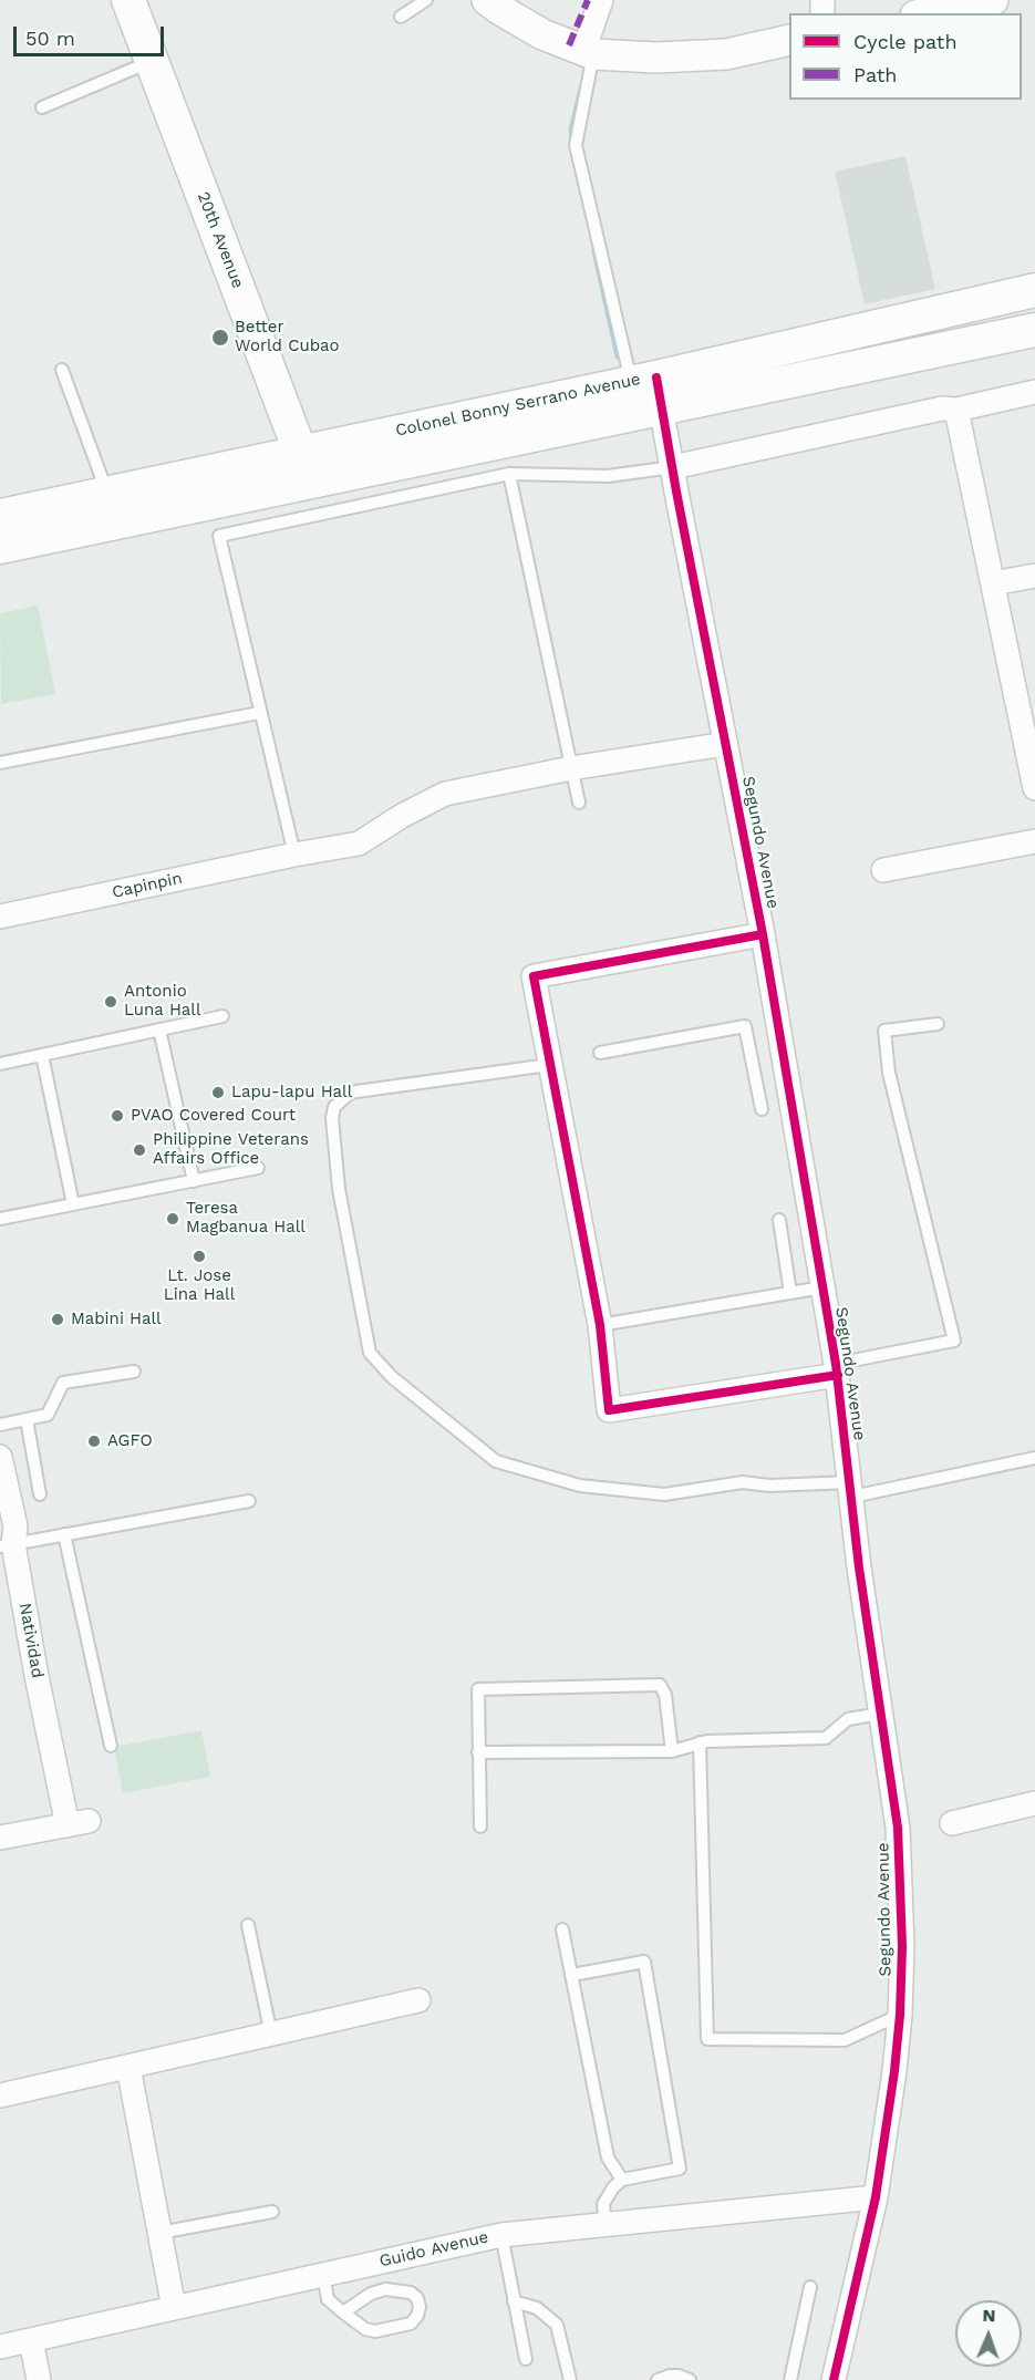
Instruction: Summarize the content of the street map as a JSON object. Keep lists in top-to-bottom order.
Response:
{
  "streets": {
    "main road": ["20th Avenue", "Colonel Bonny Serrano Avenue"],
    "street": [
      "Segundo Avenue",
      "Capinpin",
      "Natividad",
      "Guido Avenue"
    ]
  },
  "crossings": [
    ["20th Avenue", "Colonel Bonny Serrano Avenue"],
    ["Colonel Bonny Serrano Avenue", "Segundo Avenue"],
    ["Segundo Avenue", "Capinpin"],
    ["Segundo Avenue", "Guido Avenue"]
  ],
  "places": [
    "Better World Cubao",
    "Antonio Luna Hall",
    "Lapu-lapu Hall",
    "PVAO Covered Court",
    "Philippine Veterans Affairs Office",
    "Teresa Magbanua Hall",
    "Lt. Jose Lina Hall",
    "Mabini Hall",
    "AGFO"
  ],
  "legend": ["Cycle path", "Path"],
  "scale_bar": "50 m",
  "north": "top"
}
